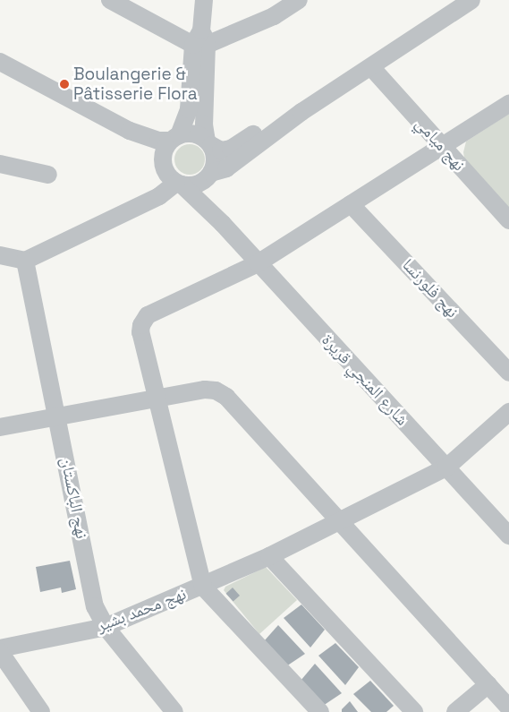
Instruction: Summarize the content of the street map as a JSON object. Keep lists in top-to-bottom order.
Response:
{
  "streets": {
    "street": [
      "نهج ميامي",
      "نهج فلورنسا",
      "شارع المنجي قريرة",
      "نهج الباكستان",
      "نهج محمد بشير"
    ]
  },
  "crossings": [
    ["شارع المنجي قريرة", "نهج محمد بشير"],
    ["نهج الباكستان", "نهج محمد بشير"]
  ],
  "places": ["Boulangerie & Pâtisserie Flora"]
}
